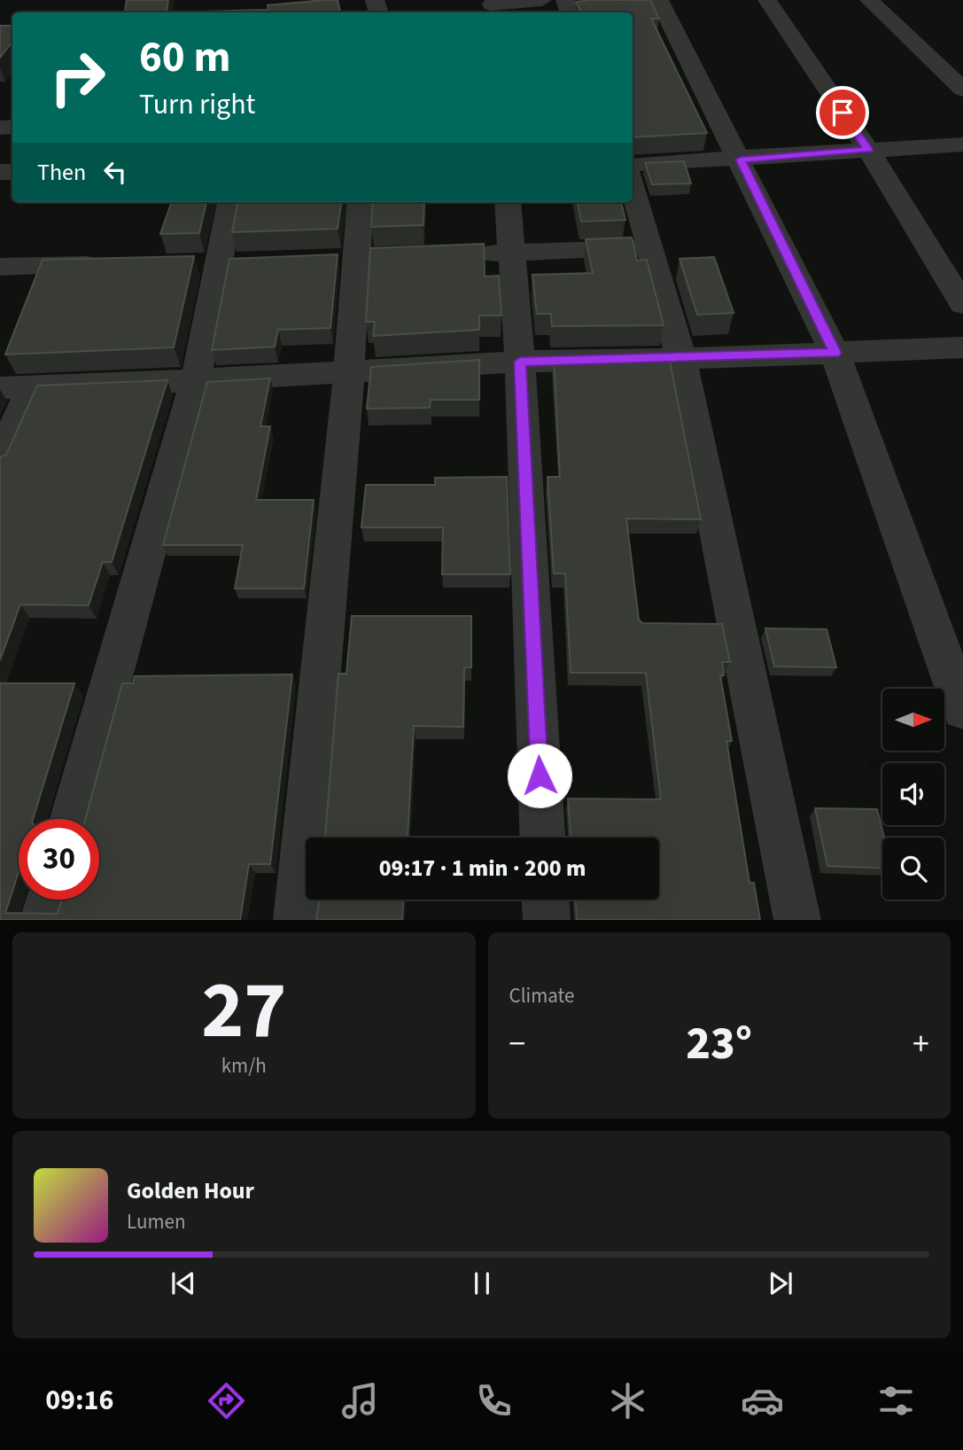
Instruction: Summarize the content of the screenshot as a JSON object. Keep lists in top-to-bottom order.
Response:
{
  "north": "right",
  "page": {
    "turn": ["60 m", "Turn right"],
    "then": "Then",
    "limit": "30",
    "trip": "09:17 · 1 min · 200 m",
    "tile": [
      ["27", "km/h"],
      "Climate"
    ],
    "heat": ["−", "23°", "+"],
    "song": ["Golden Hour", "Lumen"],
    "tabs": "09:16"
  }
}
